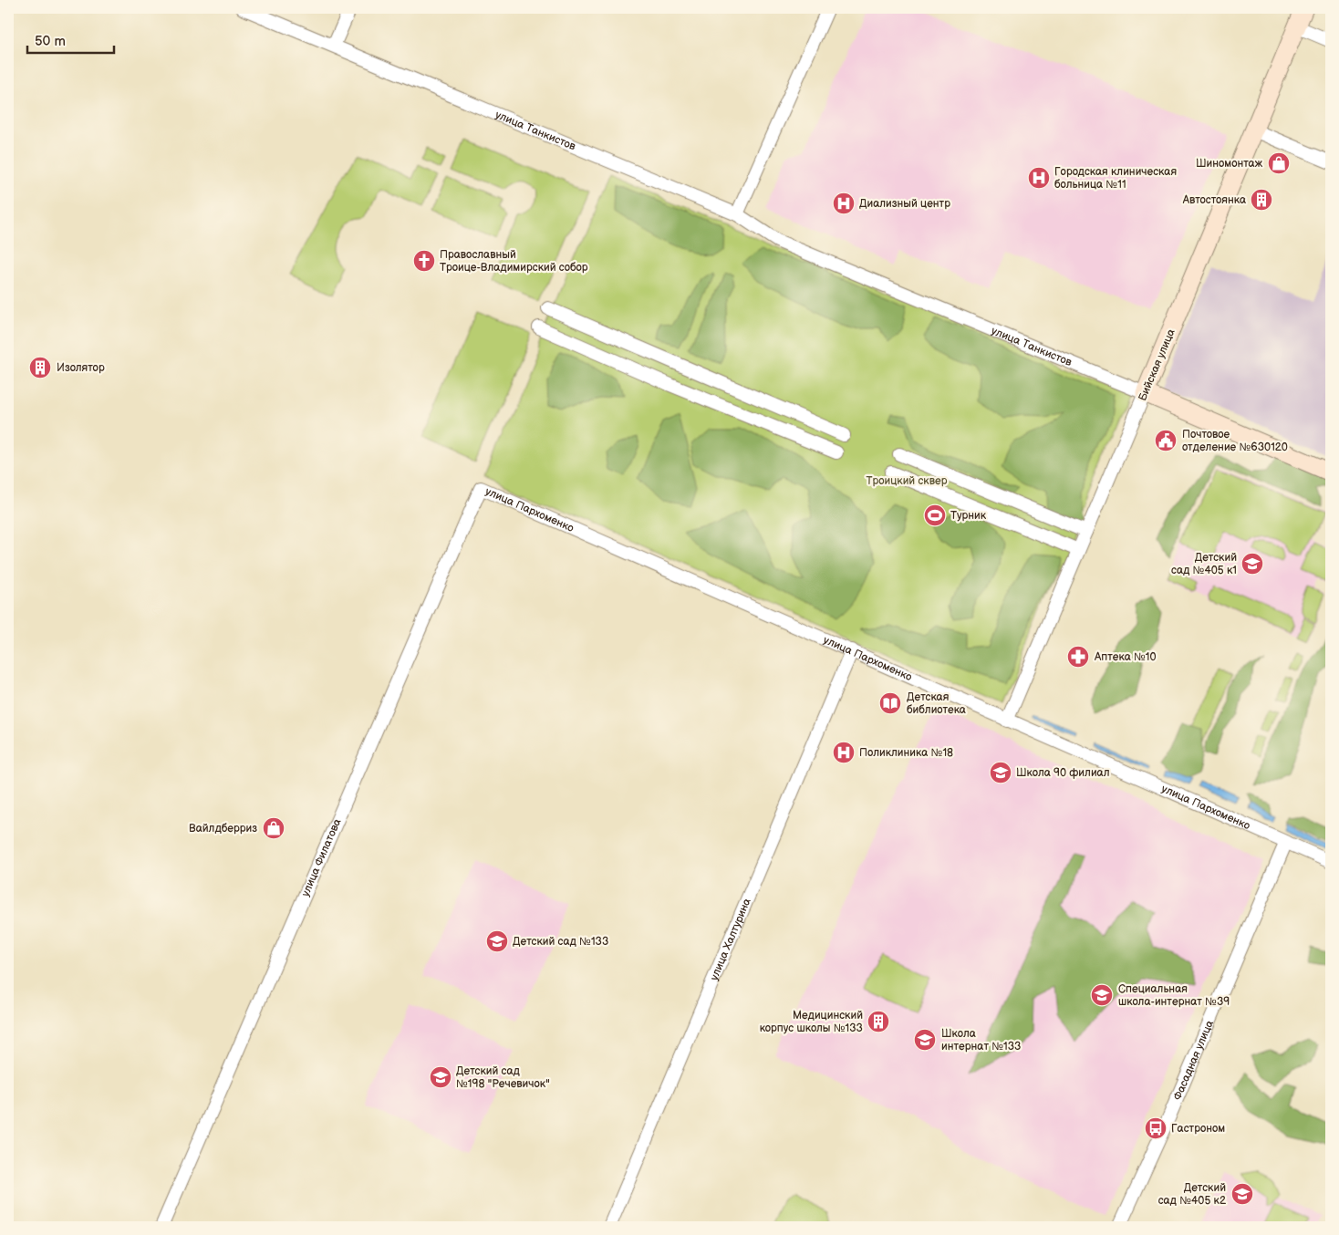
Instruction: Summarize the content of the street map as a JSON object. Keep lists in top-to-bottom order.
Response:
{
  "streets": {
    "street": [
      "улица Танкистов",
      "Бийская улица",
      "улица Пархоменко",
      "улица Филатова",
      "улица Халтурина",
      "Фасадная улица"
    ]
  },
  "crossings": [
    ["улица Танкистов", "Бийская улица"],
    ["Бийская улица", "улица Пархоменко"],
    ["улица Пархоменко", "улица Филатова"],
    ["улица Пархоменко", "улица Халтурина"],
    ["улица Пархоменко", "Фасадная улица"]
  ],
  "parks": ["Троицкий сквер"],
  "places": {
    "shop": ["Шиномонтаж", "Вайлдберриз"],
    "hospital": ["Городская клиническая больница №11", "Диализный центр", "Поликлиника №18"],
    "building": ["Автостоянка", "Изолятор", "Медицинский корпус школы №133"],
    "church": ["Православный Троице-Владимирский собор"],
    "public building": ["Почтовое отделение №630120"],
    "sports": ["Турник"],
    "school or university": [
      "Детский сад №405 к1",
      "Школа 90 филиал",
      "Детский сад №133",
      "Специальная школа-интернат №39",
      "Школа интернат №133",
      "Детский сад №198 \"Речевичок\"",
      "Детский сад №405 к2"
    ],
    "pharmacy": ["Аптека №10"],
    "library": ["Детская библиотека"],
    "bus stop": ["Гастроном"]
  },
  "scale_bar": "50 m"
}
